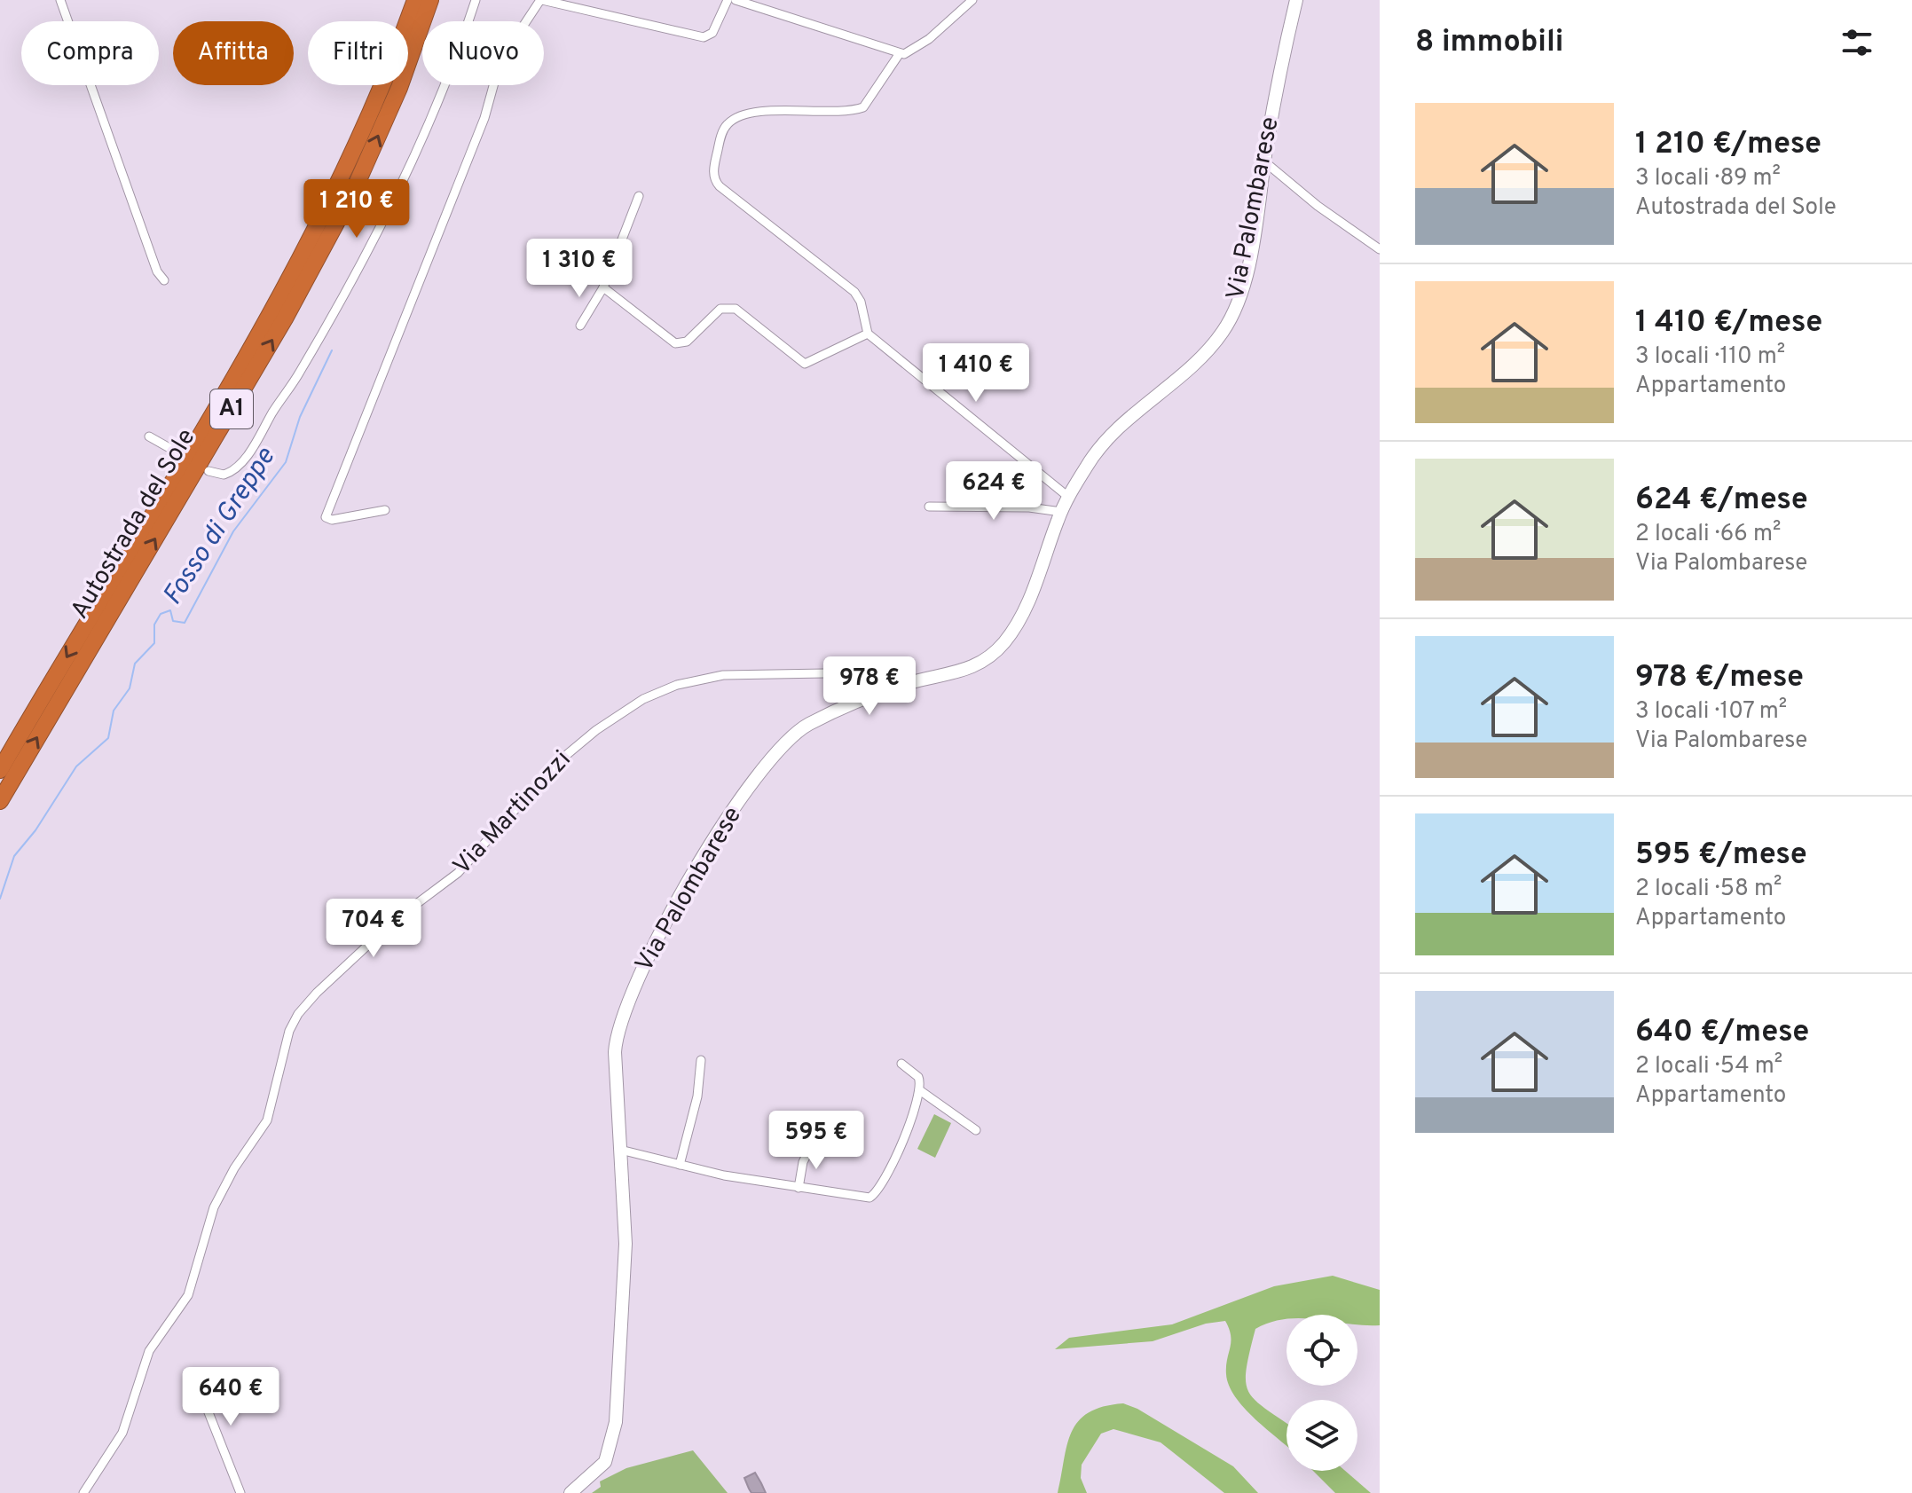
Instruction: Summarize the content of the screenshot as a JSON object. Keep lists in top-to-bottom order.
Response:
{
  "streets": {
    "highway": ["A1", "Autostrada del Sole"],
    "main road": ["Via Palombarese"],
    "street": ["Via Martinozzi"]
  },
  "crossings": [
    ["Via Palombarese", "Via Martinozzi"]
  ],
  "water": ["Fosso di Greppe"],
  "page": {
    "heading": "8 immobili",
    "chip": [
      "Compra",
      "Affitta",
      "Filtri",
      "Nuovo"
    ],
    "list": [
      {
        "name": "1 210 €/mese",
        "note": "3 locali · 89 m² · Autostrada del Sole"
      },
      {
        "name": "1 410 €/mese",
        "note": "3 locali · 110 m² · Appartamento"
      },
      {
        "name": "624 €/mese",
        "note": "2 locali · 66 m² · Via Palombarese"
      },
      {
        "name": "978 €/mese",
        "note": "3 locali · 107 m² · Via Palombarese"
      },
      {
        "name": "595 €/mese",
        "note": "2 locali · 58 m² · Appartamento"
      },
      {
        "name": "640 €/mese",
        "note": "2 locali · 54 m² · Appartamento"
      }
    ],
    "price": [
      "1 210 €",
      "1 310 €",
      "1 410 €",
      "624 €",
      "978 €",
      "704 €",
      "595 €",
      "640 €"
    ]
  }
}
